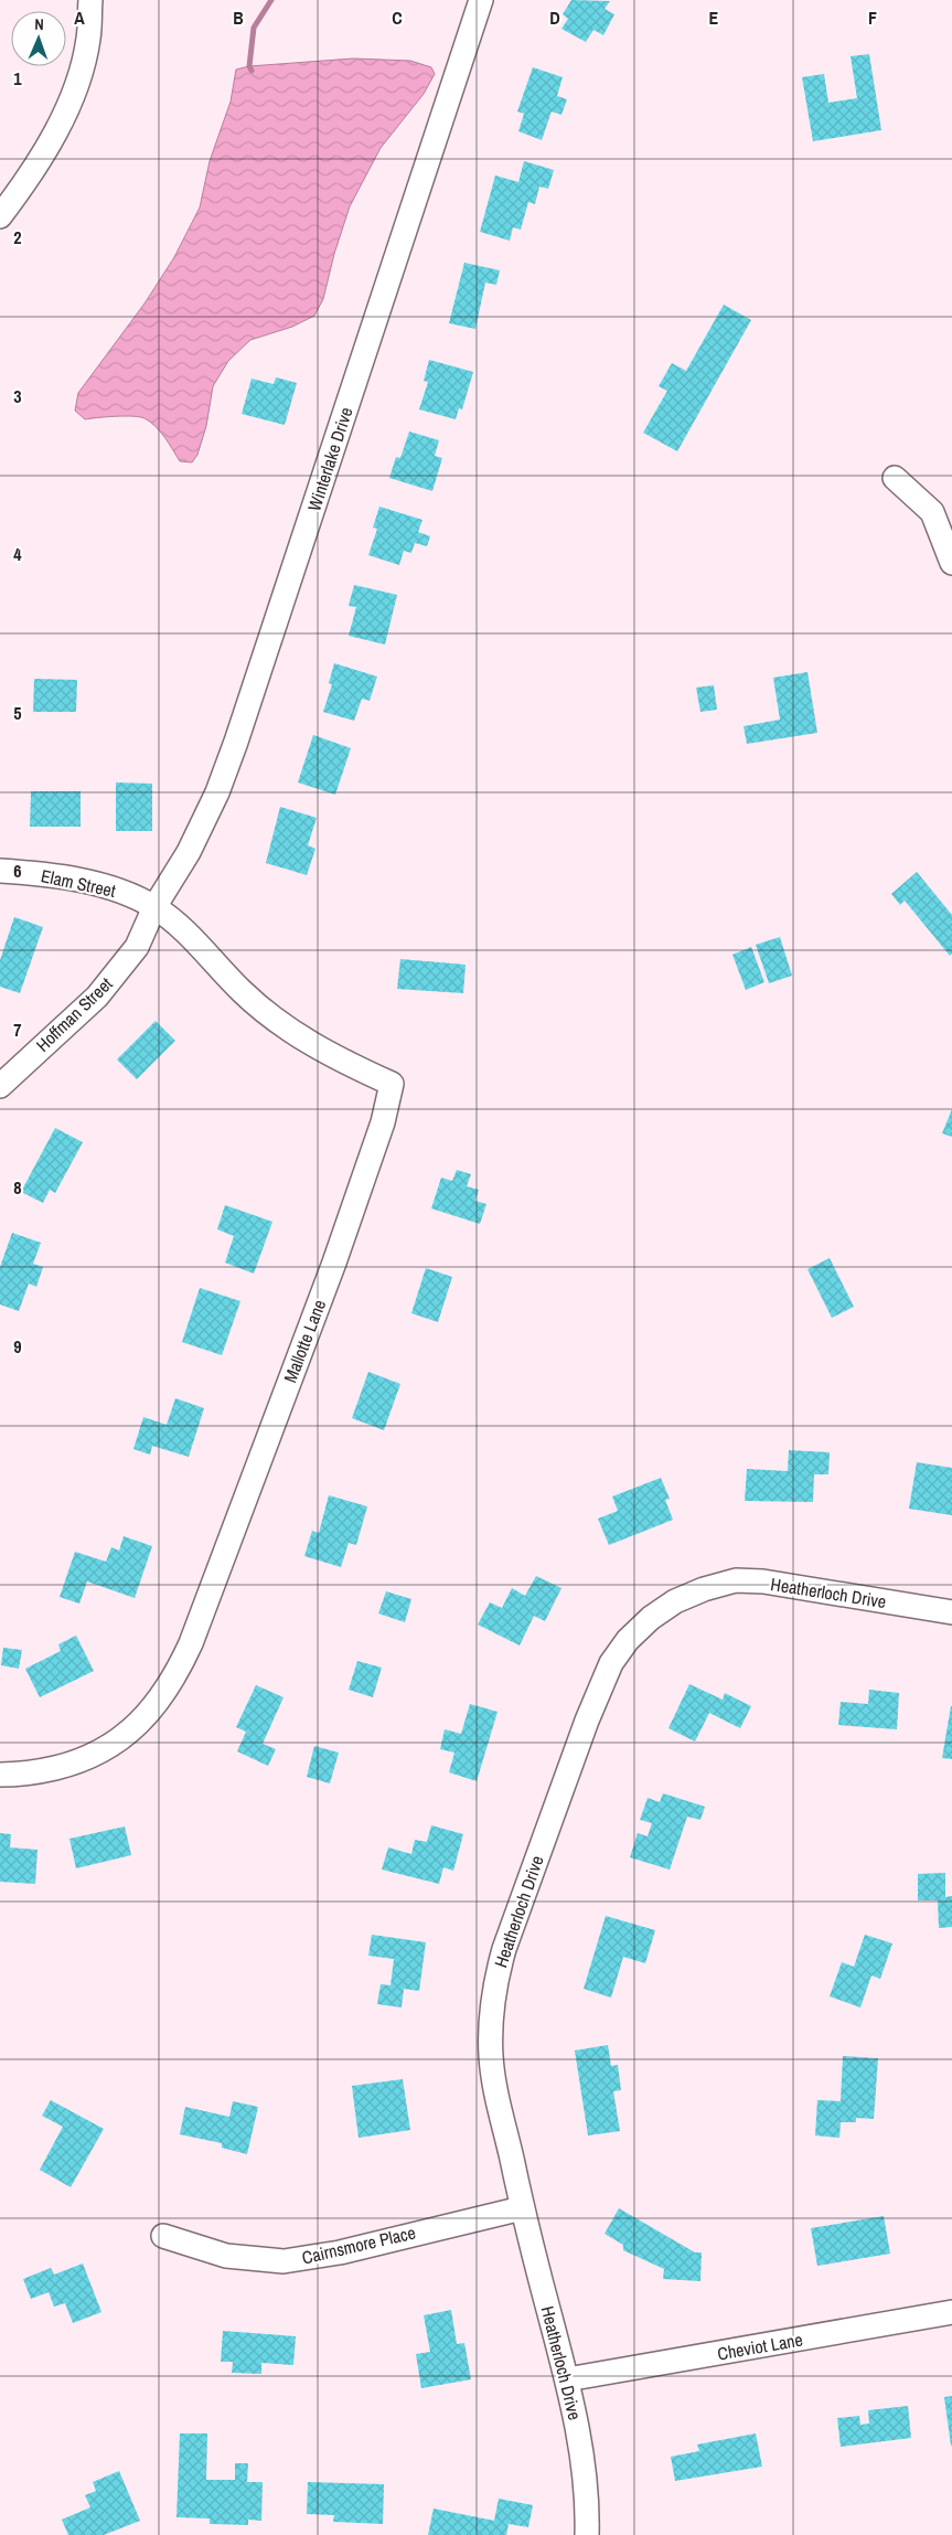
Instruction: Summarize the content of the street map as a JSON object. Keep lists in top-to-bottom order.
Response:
{
  "streets": {
    "street": [
      "Winterlake Drive",
      "Elam Street",
      "Hoffman Street",
      "Mallotte Lane",
      "Heatherloch Drive",
      "Cairnsmore Place",
      "Cheviot Lane"
    ]
  },
  "crossings": [
    ["Winterlake Drive", "Elam Street"],
    ["Winterlake Drive", "Hoffman Street"],
    ["Winterlake Drive", "Mallotte Lane"],
    ["Elam Street", "Hoffman Street"],
    ["Elam Street", "Mallotte Lane"],
    ["Hoffman Street", "Mallotte Lane"],
    ["Heatherloch Drive", "Cairnsmore Place"],
    ["Heatherloch Drive", "Cheviot Lane"]
  ],
  "north": "top",
  "grid": {
    "columns": [
      "A",
      "B",
      "C",
      "D",
      "E",
      "F"
    ],
    "rows": [
      "1",
      "2",
      "3",
      "4",
      "5",
      "6",
      "7",
      "8",
      "9"
    ]
  }
}
